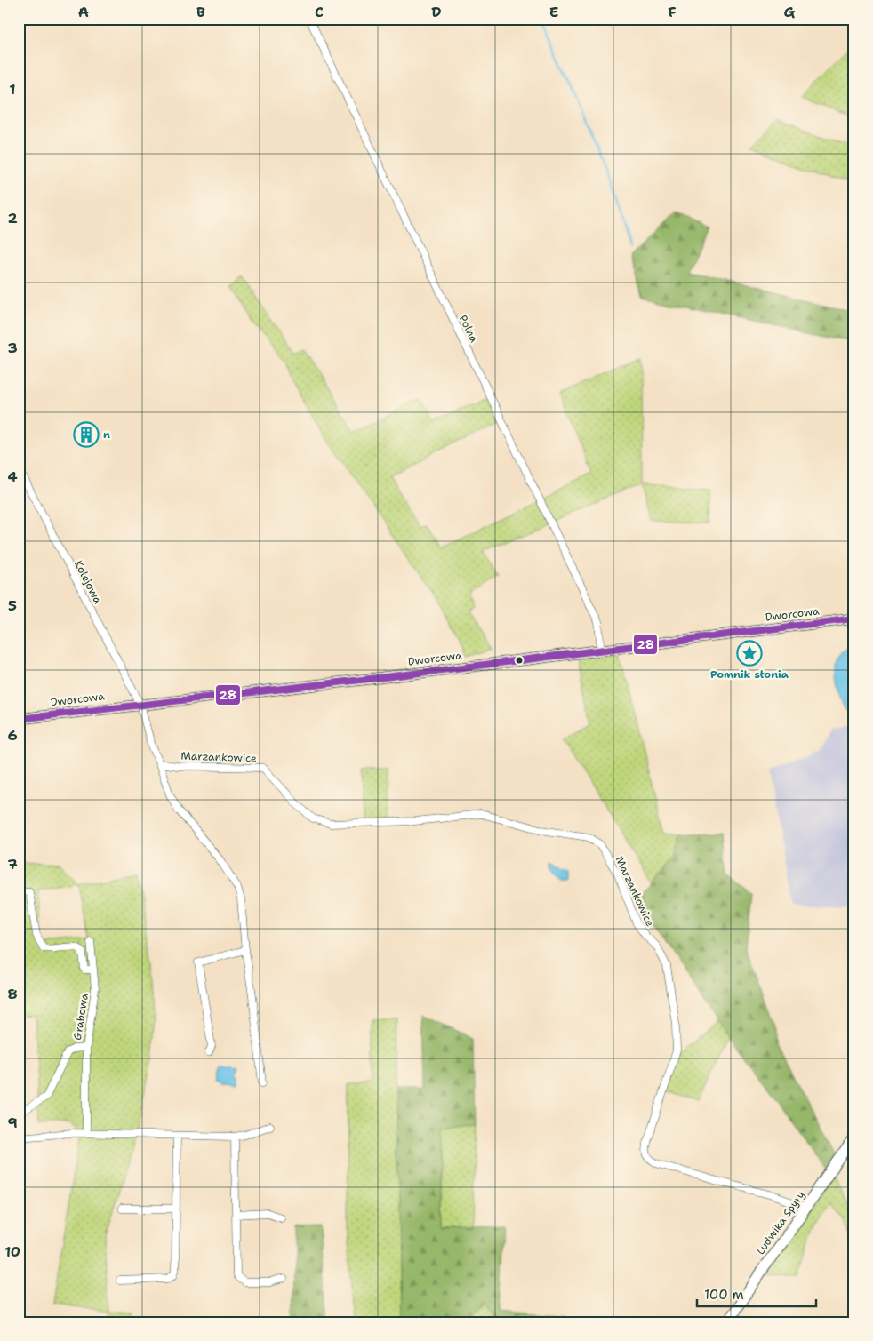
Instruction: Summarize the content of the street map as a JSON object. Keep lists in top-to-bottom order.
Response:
{
  "streets": {
    "street": [
      "Polna",
      "Kolejowa",
      "Dworcowa",
      "Marzankowice",
      "Grabowa",
      "Ludwika Spyry"
    ]
  },
  "crossings": [
    ["Polna", "Dworcowa"],
    ["Kolejowa", "Dworcowa"],
    ["Marzankowice", "Ludwika Spyry"]
  ],
  "places": {
    "building": ["n"],
    "place": ["Pomnik słonia"]
  },
  "lines": ["transit line 28"],
  "scale_bar": "100 m",
  "grid": {
    "columns": [
      "A",
      "B",
      "C",
      "D",
      "E",
      "F",
      "G"
    ],
    "rows": [
      "1",
      "2",
      "3",
      "4",
      "5",
      "6",
      "7",
      "8",
      "9",
      "10"
    ]
  }
}
